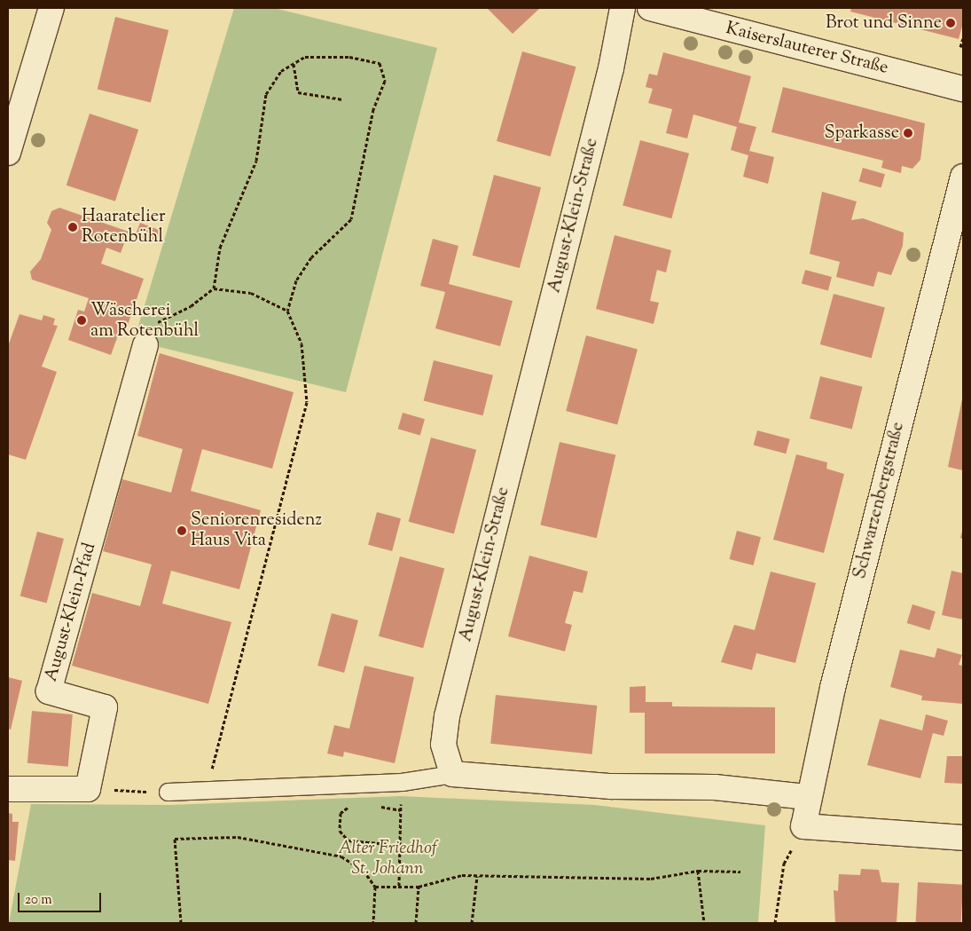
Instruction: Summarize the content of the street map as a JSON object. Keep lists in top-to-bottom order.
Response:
{
  "streets": {
    "street": [
      "Kaiserslauterer Straße",
      "August-Klein-Straße",
      "Schwarzenbergstraße",
      "August-Klein-Pfad"
    ]
  },
  "parks": ["Alter Friedhof St. Johann"],
  "places": [
    "Brot und Sinne",
    "Sparkasse",
    "Haaratelier Rotenbühl",
    "Wäscherei am Rotenbühl",
    "Seniorenresidenz Haus Vita"
  ],
  "scale_bar": "20 m"
}
